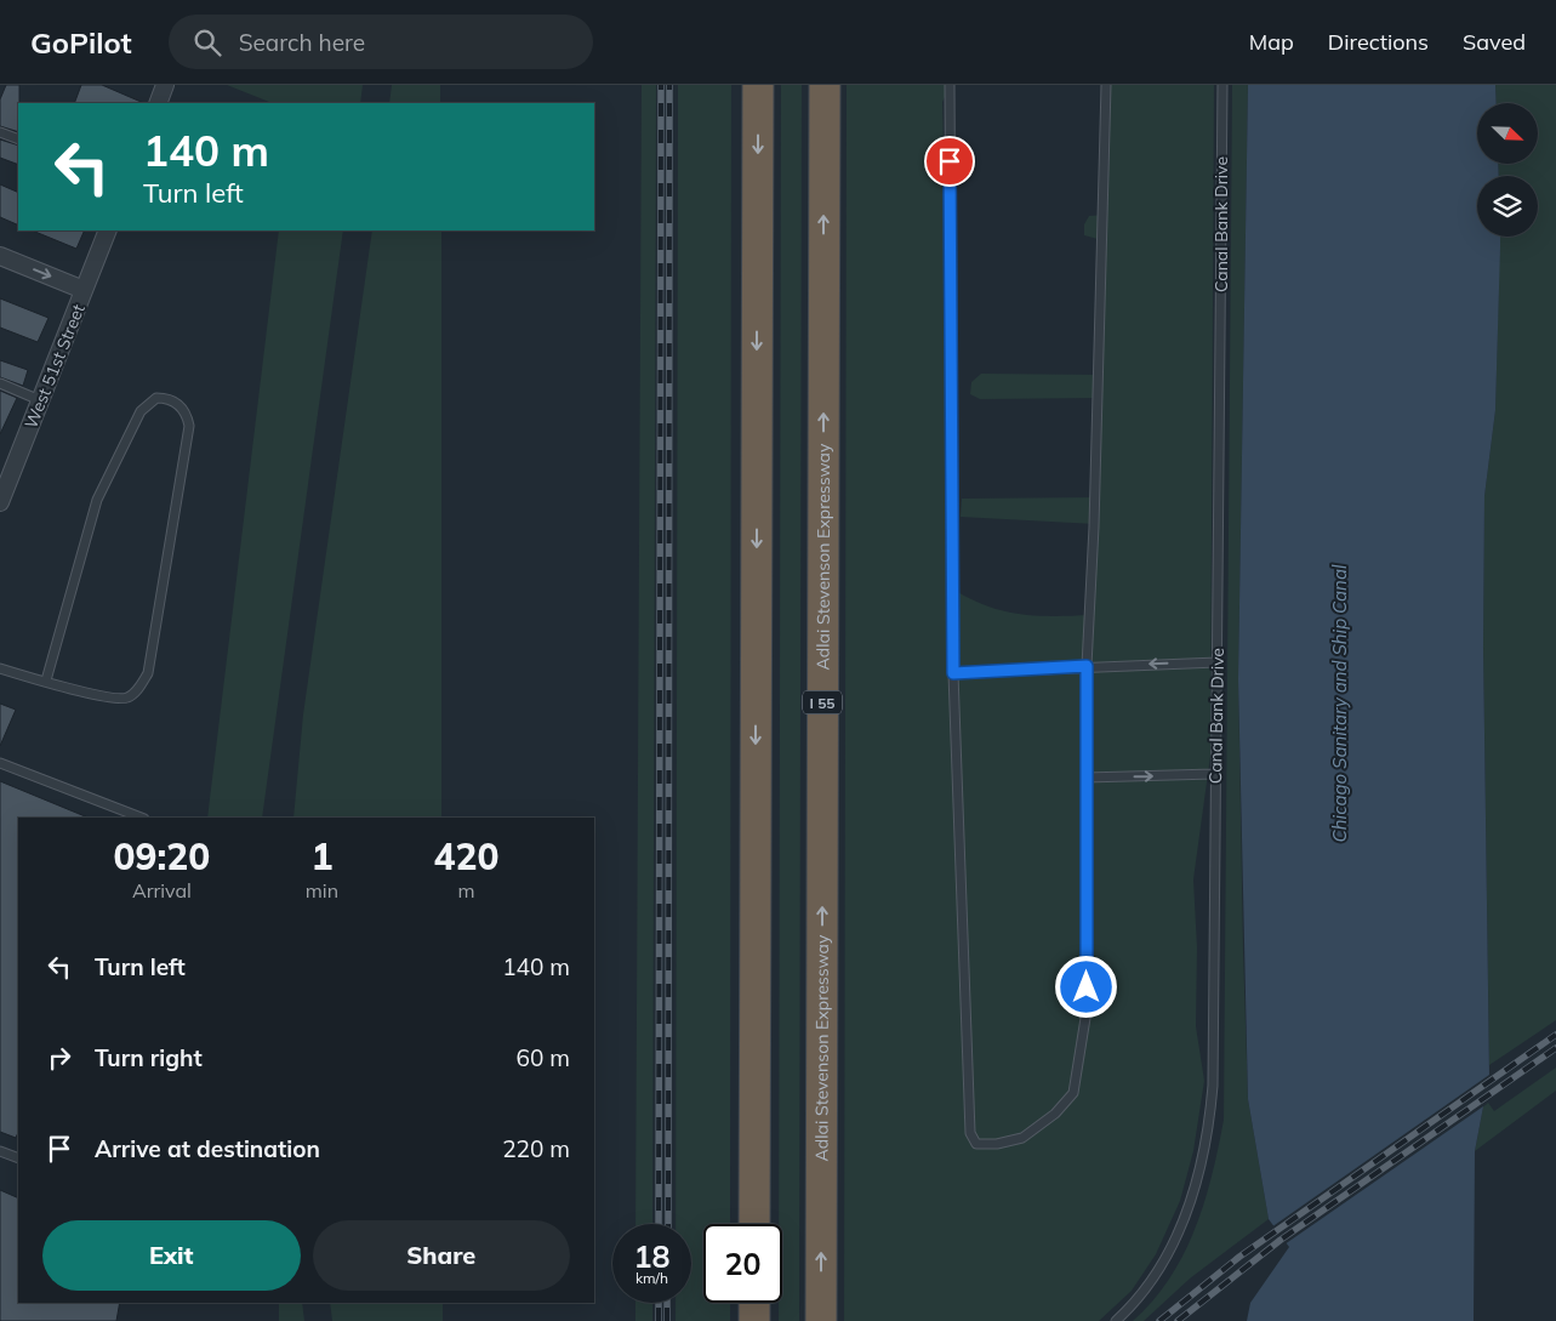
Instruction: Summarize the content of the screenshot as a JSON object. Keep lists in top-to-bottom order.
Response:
{
  "streets": {
    "highway": ["Adlai Stevenson Expressway", "I 55"],
    "street": ["West 51st Street"],
    "lane": ["Canal Bank Drive"]
  },
  "water": ["Chicago Sanitary and Ship Canal"],
  "north": "bottom right",
  "page": {
    "header": "GoPilot",
    "search": "Search here",
    "nav": ["Map", "Directions", "Saved"],
    "turn": ["140 m", "Turn left"],
    "eta": [
      "09:20",
      "Arrival",
      "1",
      "min",
      "420",
      "m"
    ],
    "list": [
      {
        "name": "Turn left",
        "value": "140 m"
      },
      {
        "name": "Turn right",
        "value": "60 m"
      },
      {
        "name": "Arrive at destination",
        "value": "220 m"
      }
    ],
    "buttons": ["Exit", "Share"],
    "speed": "18 km/h",
    "limit": "20"
  }
}
